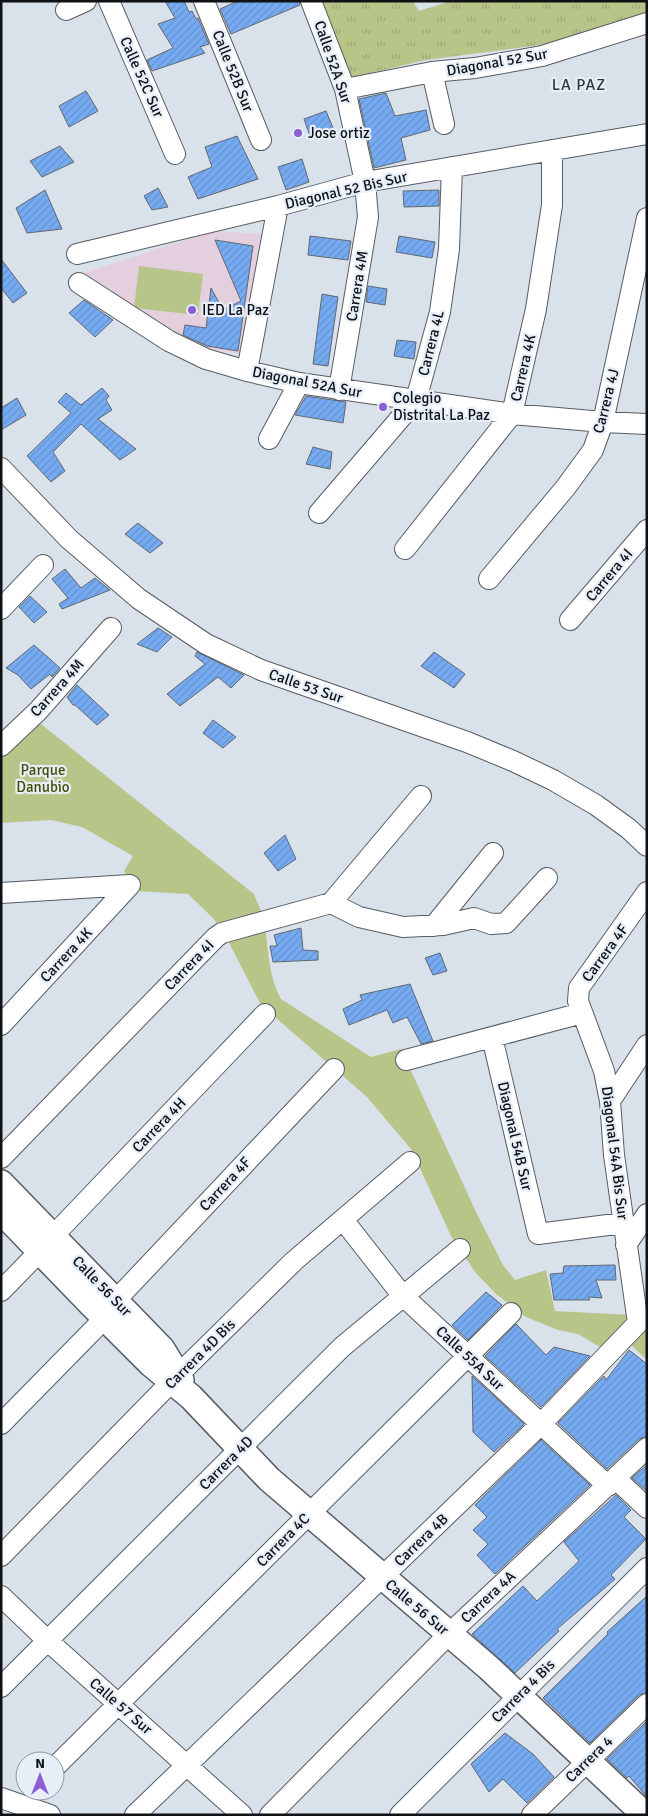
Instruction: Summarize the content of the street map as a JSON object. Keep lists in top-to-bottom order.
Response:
{
  "streets": {
    "street": [
      "Calle 52A Sur",
      "Diagonal 52 Sur",
      "Calle 52B Sur",
      "Calle 52C Sur",
      "Diagonal 52 Bis Sur",
      "Carrera 4M",
      "Carrera 4L",
      "Carrera 4K",
      "Diagonal 52A Sur",
      "Carrera 4J",
      "Carrera 4I",
      "Calle 53 Sur",
      "Carrera 4F",
      "Carrera 4H",
      "Diagonal 54B Sur",
      "Diagonal 54A Bis Sur",
      "Calle 56 Sur",
      "Carrera 4D Bis",
      "Calle 55A Sur",
      "Carrera 4D",
      "Carrera 4C",
      "Carrera 4B",
      "Carrera 4A",
      "Carrera 4 Bis",
      "Calle 57 Sur",
      "Carrera 4"
    ]
  },
  "crossings": [
    ["Calle 52A Sur", "Diagonal 52 Sur"],
    ["Calle 52A Sur", "Diagonal 52 Bis Sur"],
    ["Calle 52A Sur", "Carrera 4M"],
    ["Diagonal 52 Bis Sur", "Carrera 4M"],
    ["Diagonal 52 Bis Sur", "Carrera 4L"],
    ["Diagonal 52 Bis Sur", "Carrera 4K"],
    ["Carrera 4M", "Diagonal 52A Sur"],
    ["Carrera 4L", "Diagonal 52A Sur"],
    ["Carrera 4K", "Diagonal 52A Sur"],
    ["Diagonal 52A Sur", "Carrera 4J"],
    ["Carrera 4F", "Diagonal 54A Bis Sur"],
    ["Carrera 4F", "Calle 56 Sur"],
    ["Carrera 4H", "Calle 56 Sur"],
    ["Diagonal 54B Sur", "Diagonal 54A Bis Sur"],
    ["Diagonal 54A Bis Sur", "Carrera 4B"],
    ["Calle 56 Sur", "Carrera 4D Bis"],
    ["Calle 56 Sur", "Carrera 4D"],
    ["Calle 56 Sur", "Carrera 4C"],
    ["Calle 56 Sur", "Carrera 4B"],
    ["Calle 56 Sur", "Carrera 4A"],
    ["Calle 56 Sur", "Carrera 4 Bis"],
    ["Calle 56 Sur", "Carrera 4"],
    ["Carrera 4D Bis", "Calle 55A Sur"],
    ["Calle 55A Sur", "Carrera 4D"],
    ["Calle 55A Sur", "Carrera 4C"],
    ["Calle 55A Sur", "Carrera 4B"],
    ["Calle 55A Sur", "Carrera 4A"],
    ["Carrera 4D", "Calle 57 Sur"],
    ["Carrera 4C", "Calle 57 Sur"],
    ["Carrera 4B", "Calle 57 Sur"]
  ],
  "districts": ["LA PAZ"],
  "parks": ["Parque Danubio"],
  "places": ["Jose ortiz", "IED La Paz", "Colegio Distrital La Paz"],
  "north": "top"
}
